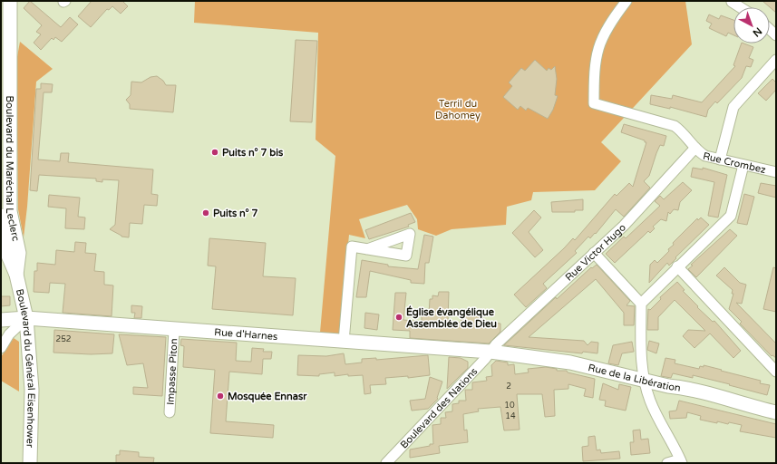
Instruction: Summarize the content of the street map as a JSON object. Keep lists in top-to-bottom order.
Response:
{
  "streets": {
    "main road": [
      "Boulevard du Maréchal Leclerc",
      "Rue d'Harnes",
      "Boulevard du Général Eisenhower",
      "Rue de la Libération"
    ],
    "street": [
      "Rue Crombez",
      "Rue Victor Hugo",
      "Impasse Piton",
      "Boulevard des Nations"
    ]
  },
  "crossings": [
    ["Rue Crombez", "Rue Victor Hugo"],
    ["Boulevard du Maréchal Leclerc", "Boulevard du Général Eisenhower"],
    ["Rue Victor Hugo", "Rue d'Harnes"],
    ["Rue Victor Hugo", "Rue de la Libération"],
    ["Rue Victor Hugo", "Boulevard des Nations"],
    ["Rue d'Harnes", "Boulevard du Général Eisenhower"],
    ["Rue d'Harnes", "Impasse Piton"],
    ["Rue d'Harnes", "Rue de la Libération"],
    ["Rue d'Harnes", "Boulevard des Nations"],
    ["Rue de la Libération", "Boulevard des Nations"]
  ],
  "parks": ["Terril du Dahomey"],
  "places": [
    "Puits n° 7 bis",
    "Puits n° 7",
    "Église évangélique Assemblée de Dieu",
    "Mosquée Ennasr"
  ],
  "house_numbers": [
    "252",
    "2",
    "10",
    "14"
  ],
  "north": "bottom right"
}
